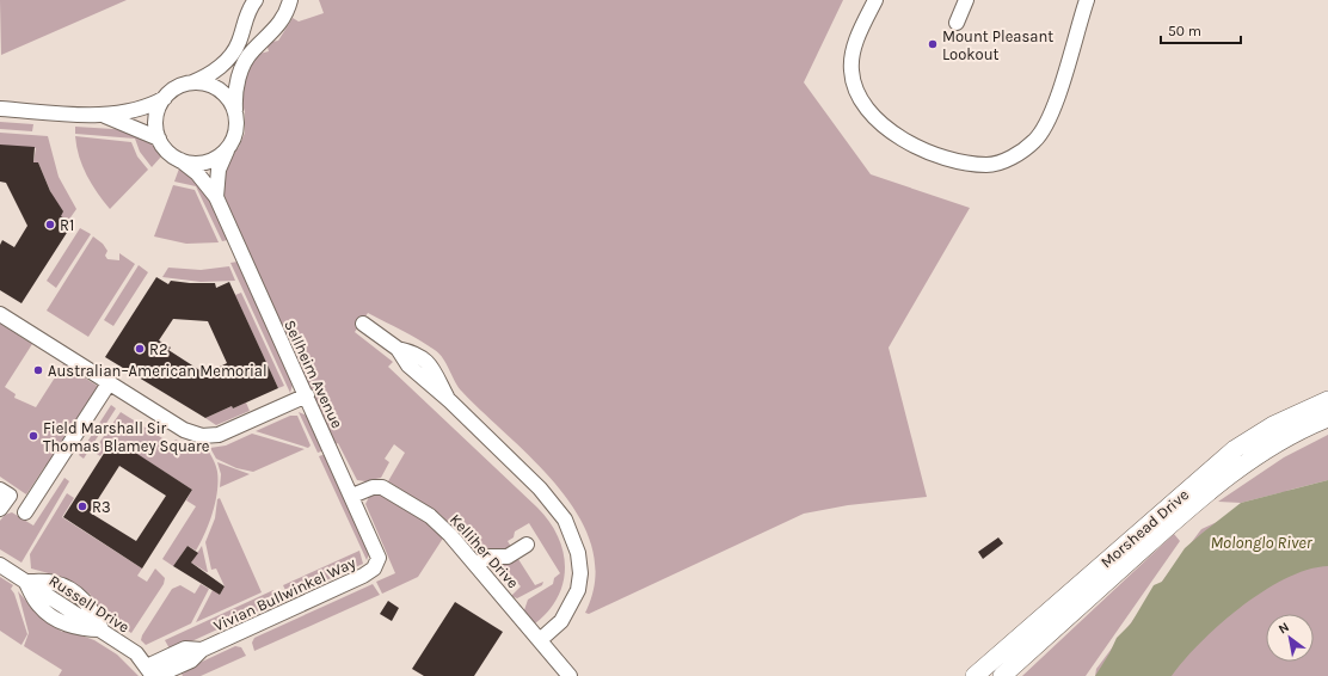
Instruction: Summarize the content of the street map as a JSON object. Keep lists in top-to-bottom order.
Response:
{
  "streets": {
    "main road": ["Morshead Drive"],
    "street": [
      "Sellheim Avenue",
      "Kelliher Drive",
      "Vivian Bullwinkel Way",
      "Russell Drive"
    ]
  },
  "crossings": [
    ["Sellheim Avenue", "Kelliher Drive"],
    ["Sellheim Avenue", "Vivian Bullwinkel Way"],
    ["Vivian Bullwinkel Way", "Russell Drive"]
  ],
  "water": ["Molonglo River"],
  "places": [
    "Mount Pleasant Lookout",
    "R1",
    "R2",
    "Australian–American Memorial",
    "Field Marshall Sir Thomas Blamey Square",
    "R3"
  ],
  "scale_bar": "50 m",
  "north": "top left"
}
